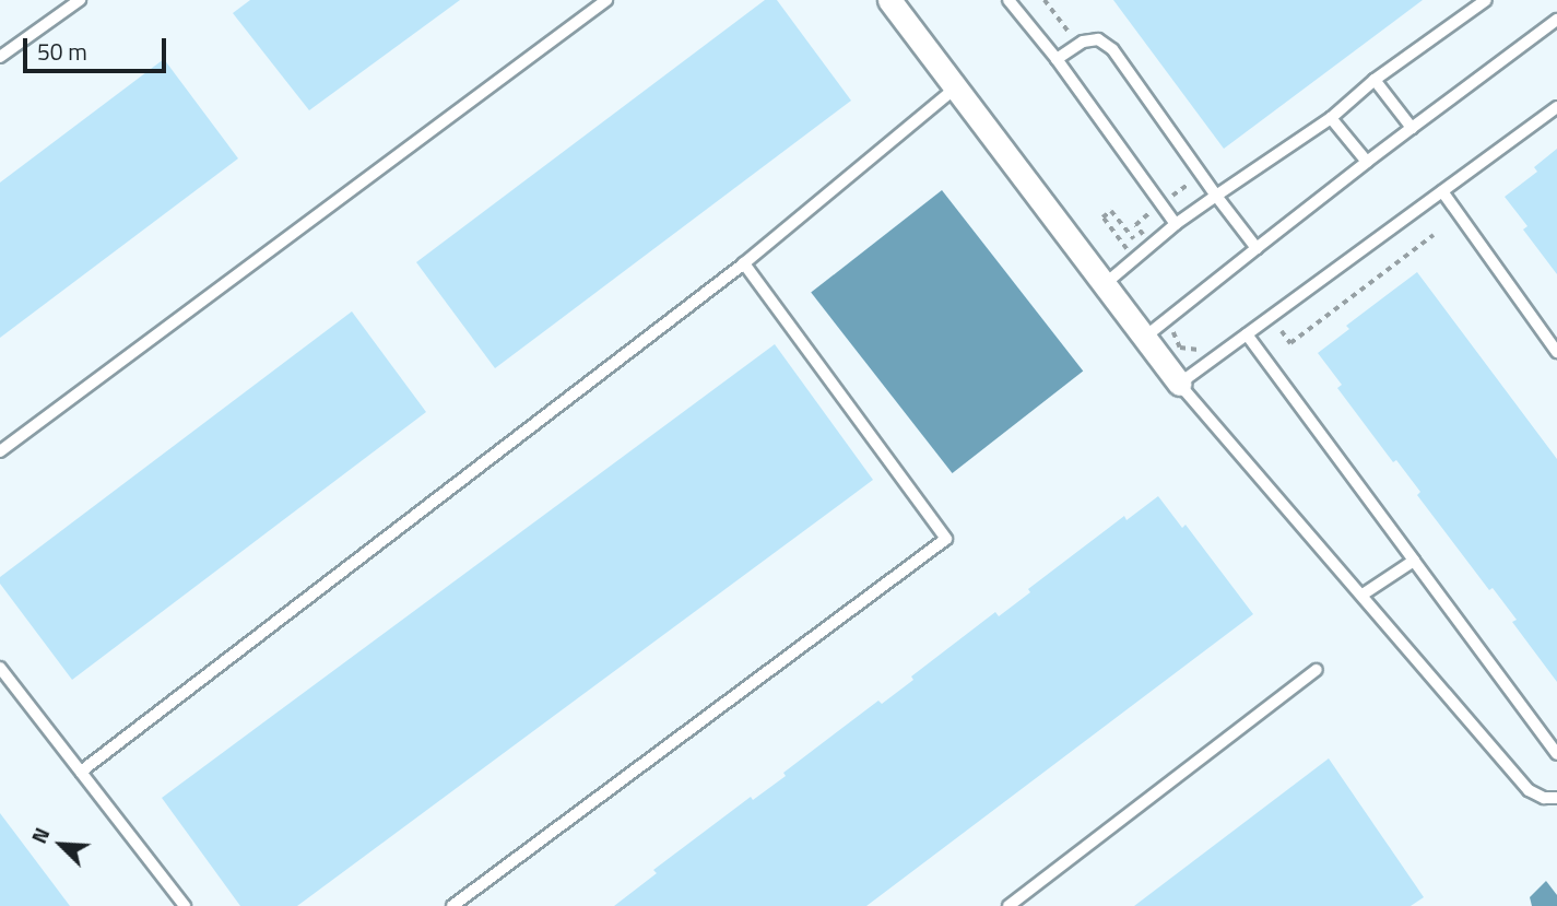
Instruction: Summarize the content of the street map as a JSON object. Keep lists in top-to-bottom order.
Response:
{
  "scale_bar": "50 m",
  "north": "top left"
}
